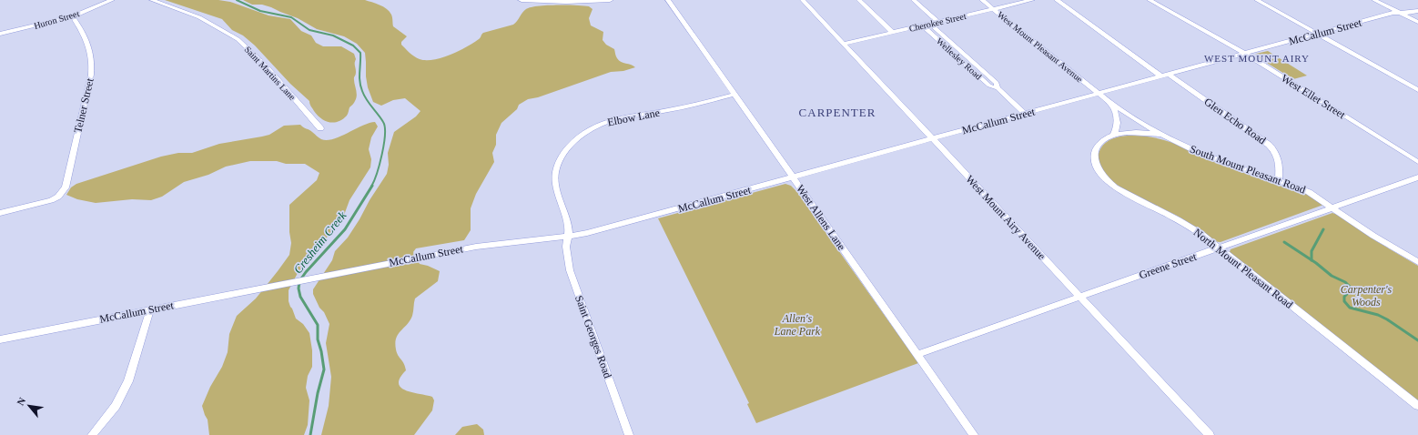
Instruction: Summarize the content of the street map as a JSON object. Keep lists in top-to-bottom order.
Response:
{
  "streets": {
    "street": [
      "Huron Street",
      "Cherokee Street",
      "McCallum Street",
      "West Mount Pleasant Avenue",
      "Wellesley Road",
      "Saint Martins Lane",
      "West Ellet Street",
      "Telner Street",
      "Elbow Lane",
      "Glen Echo Road",
      "South Mount Pleasant Road",
      "West Allens Lane",
      "West Mount Airy Avenue",
      "Greene Street",
      "North Mount Pleasant Road",
      "Saint Georges Road"
    ]
  },
  "crossings": [
    ["Huron Street", "Telner Street"],
    ["Cherokee Street", "West Mount Pleasant Avenue"],
    ["Cherokee Street", "Wellesley Road"],
    ["Cherokee Street", "West Mount Airy Avenue"],
    ["McCallum Street", "West Mount Pleasant Avenue"],
    ["McCallum Street", "Wellesley Road"],
    ["McCallum Street", "West Ellet Street"],
    ["McCallum Street", "Elbow Lane"],
    ["McCallum Street", "Glen Echo Road"],
    ["McCallum Street", "West Allens Lane"],
    ["McCallum Street", "West Mount Airy Avenue"],
    ["McCallum Street", "Saint Georges Road"],
    ["Elbow Lane", "West Allens Lane"],
    ["Elbow Lane", "Saint Georges Road"],
    ["Glen Echo Road", "South Mount Pleasant Road"],
    ["South Mount Pleasant Road", "Greene Street"],
    ["West Allens Lane", "Greene Street"],
    ["West Mount Airy Avenue", "Greene Street"],
    ["Greene Street", "North Mount Pleasant Road"]
  ],
  "districts": ["WEST MOUNT AIRY", "CARPENTER"],
  "water": ["Cresheim Creek"],
  "parks": ["Carpenter's Woods", "Allen's Lane Park"],
  "north": "top left"
}
